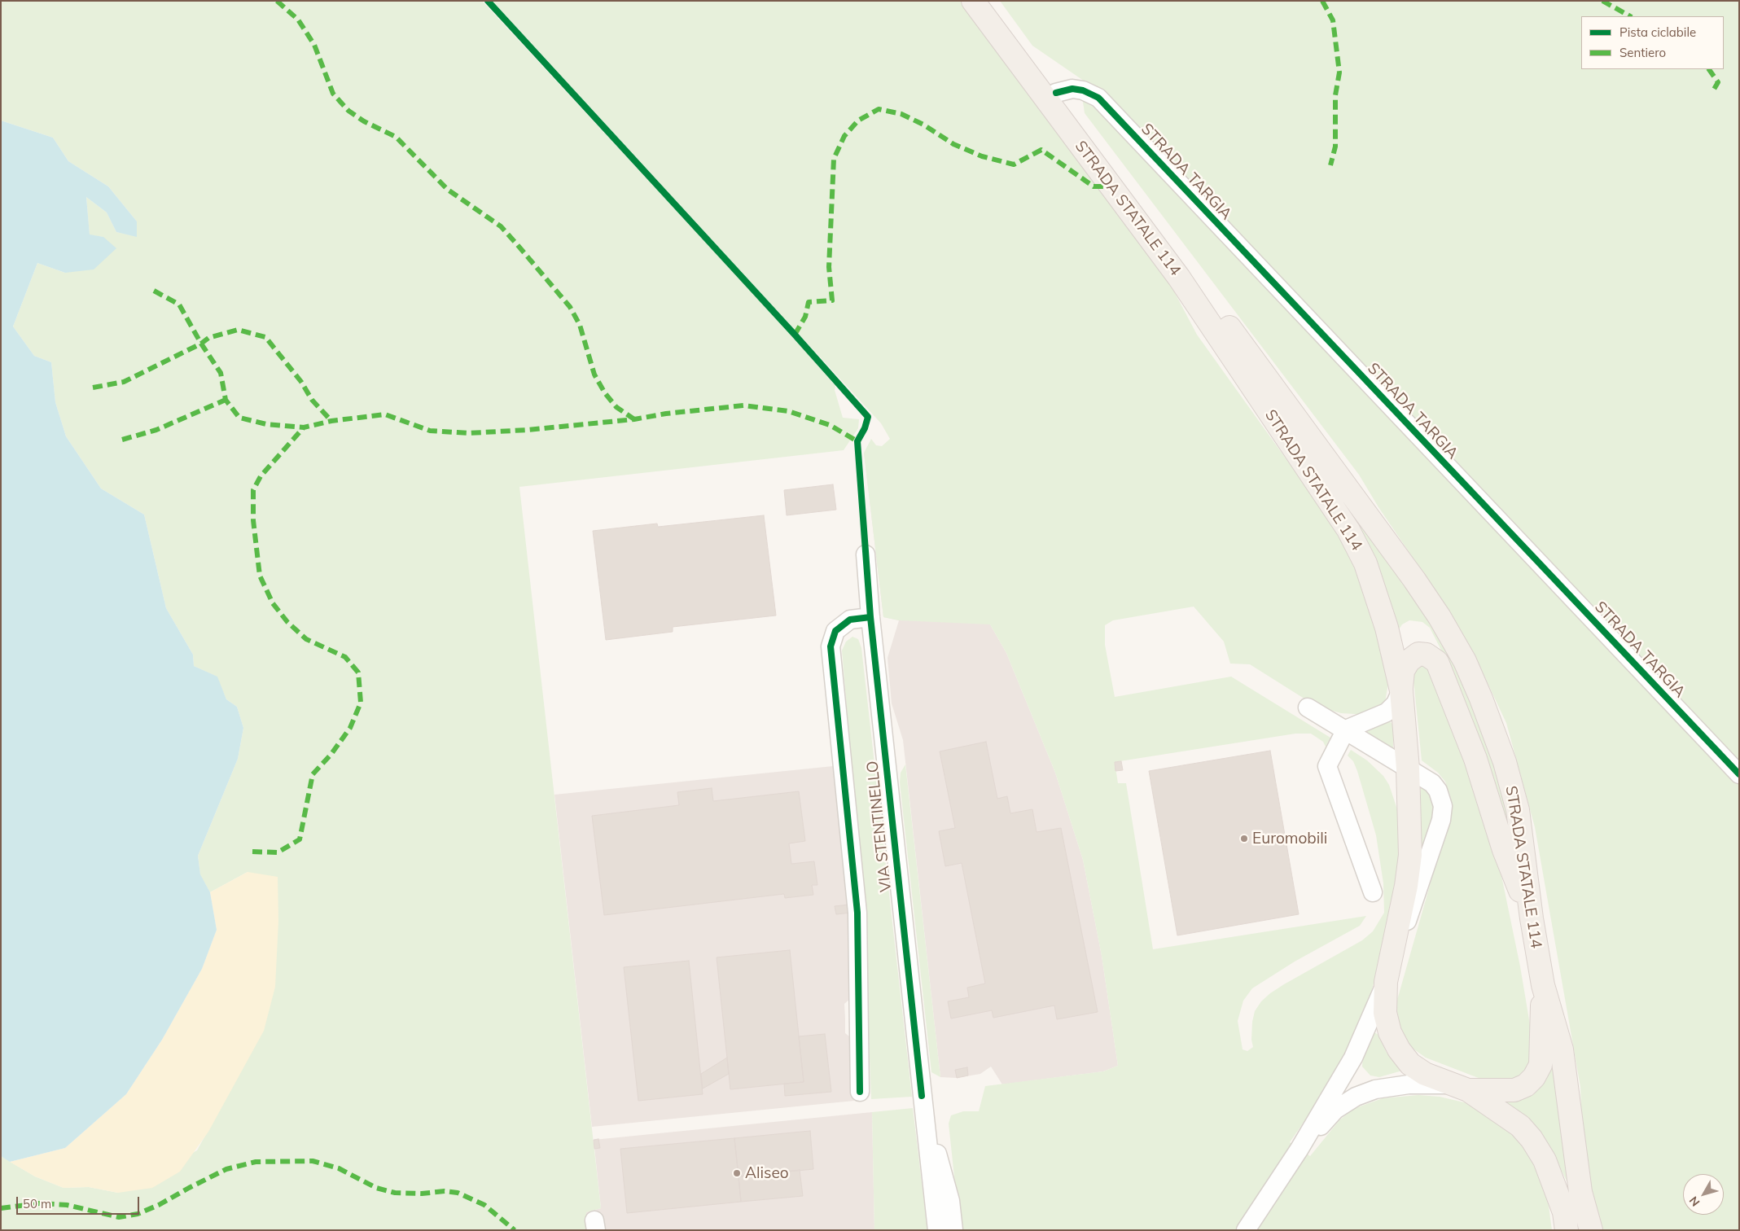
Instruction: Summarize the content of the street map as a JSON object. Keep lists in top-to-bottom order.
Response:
{
  "streets": {
    "main road": ["STRADA STATALE 114"],
    "street": ["STRADA TARGIA", "VIA STENTINELLO"]
  },
  "crossings": [
    ["STRADA TARGIA", "STRADA STATALE 114"]
  ],
  "places": ["Euromobili", "Aliseo"],
  "legend": ["Pista ciclabile", "Sentiero"],
  "scale_bar": "50 m",
  "north": "bottom left"
}
